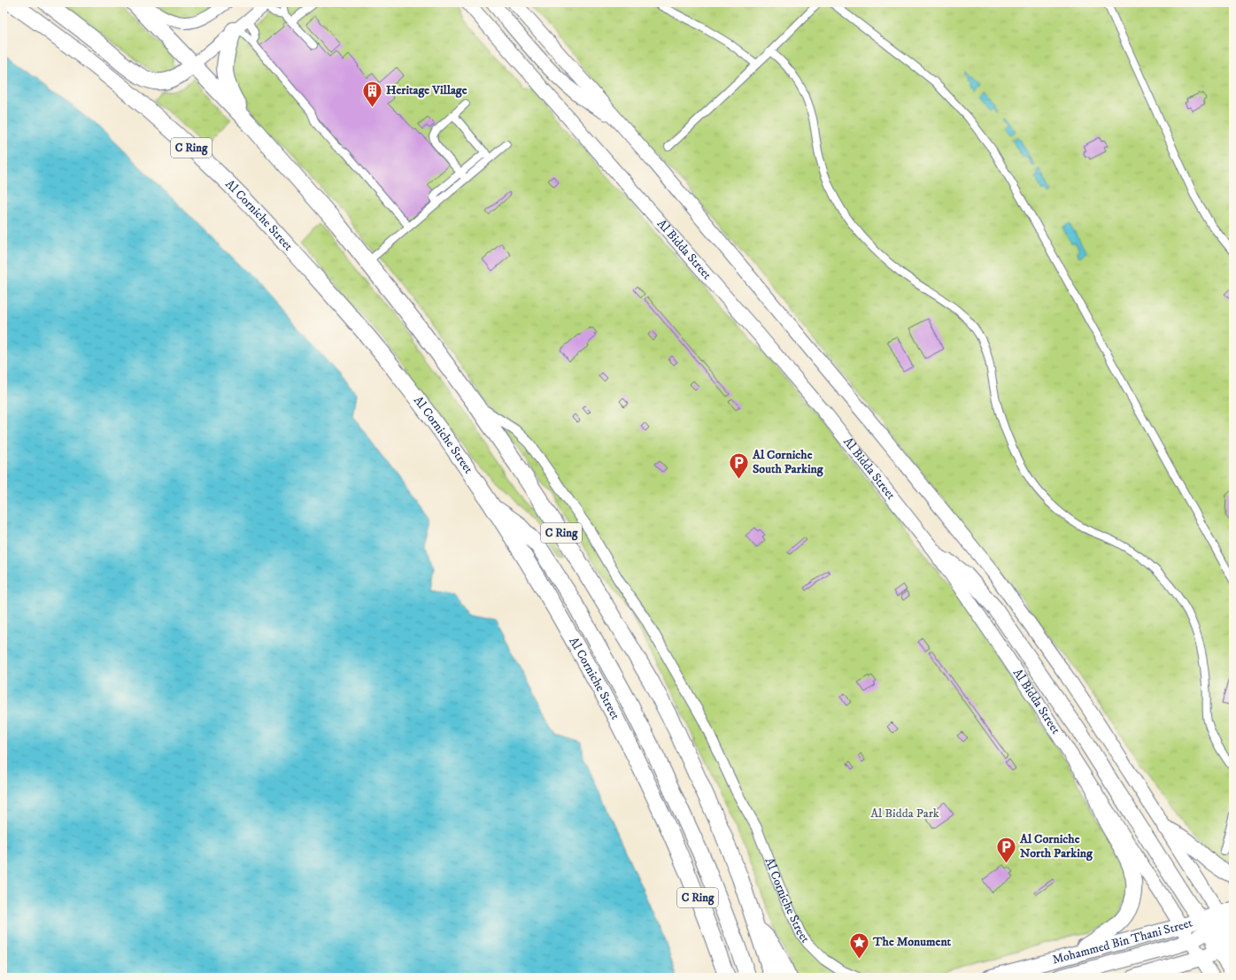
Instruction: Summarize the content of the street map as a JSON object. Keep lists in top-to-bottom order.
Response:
{
  "streets": {
    "highway": ["C Ring", "Al Corniche Street"],
    "main road": ["Al Bidda Street", "Mohammed Bin Thani Street"]
  },
  "crossings": [
    ["Al Bidda Street", "Mohammed Bin Thani Street"]
  ],
  "parks": ["Al Bidda Park"],
  "places": {
    "building": ["Heritage Village"],
    "parking": ["Al Corniche South Parking", "Al Corniche North Parking"],
    "place": ["The Monument"]
  }
}
